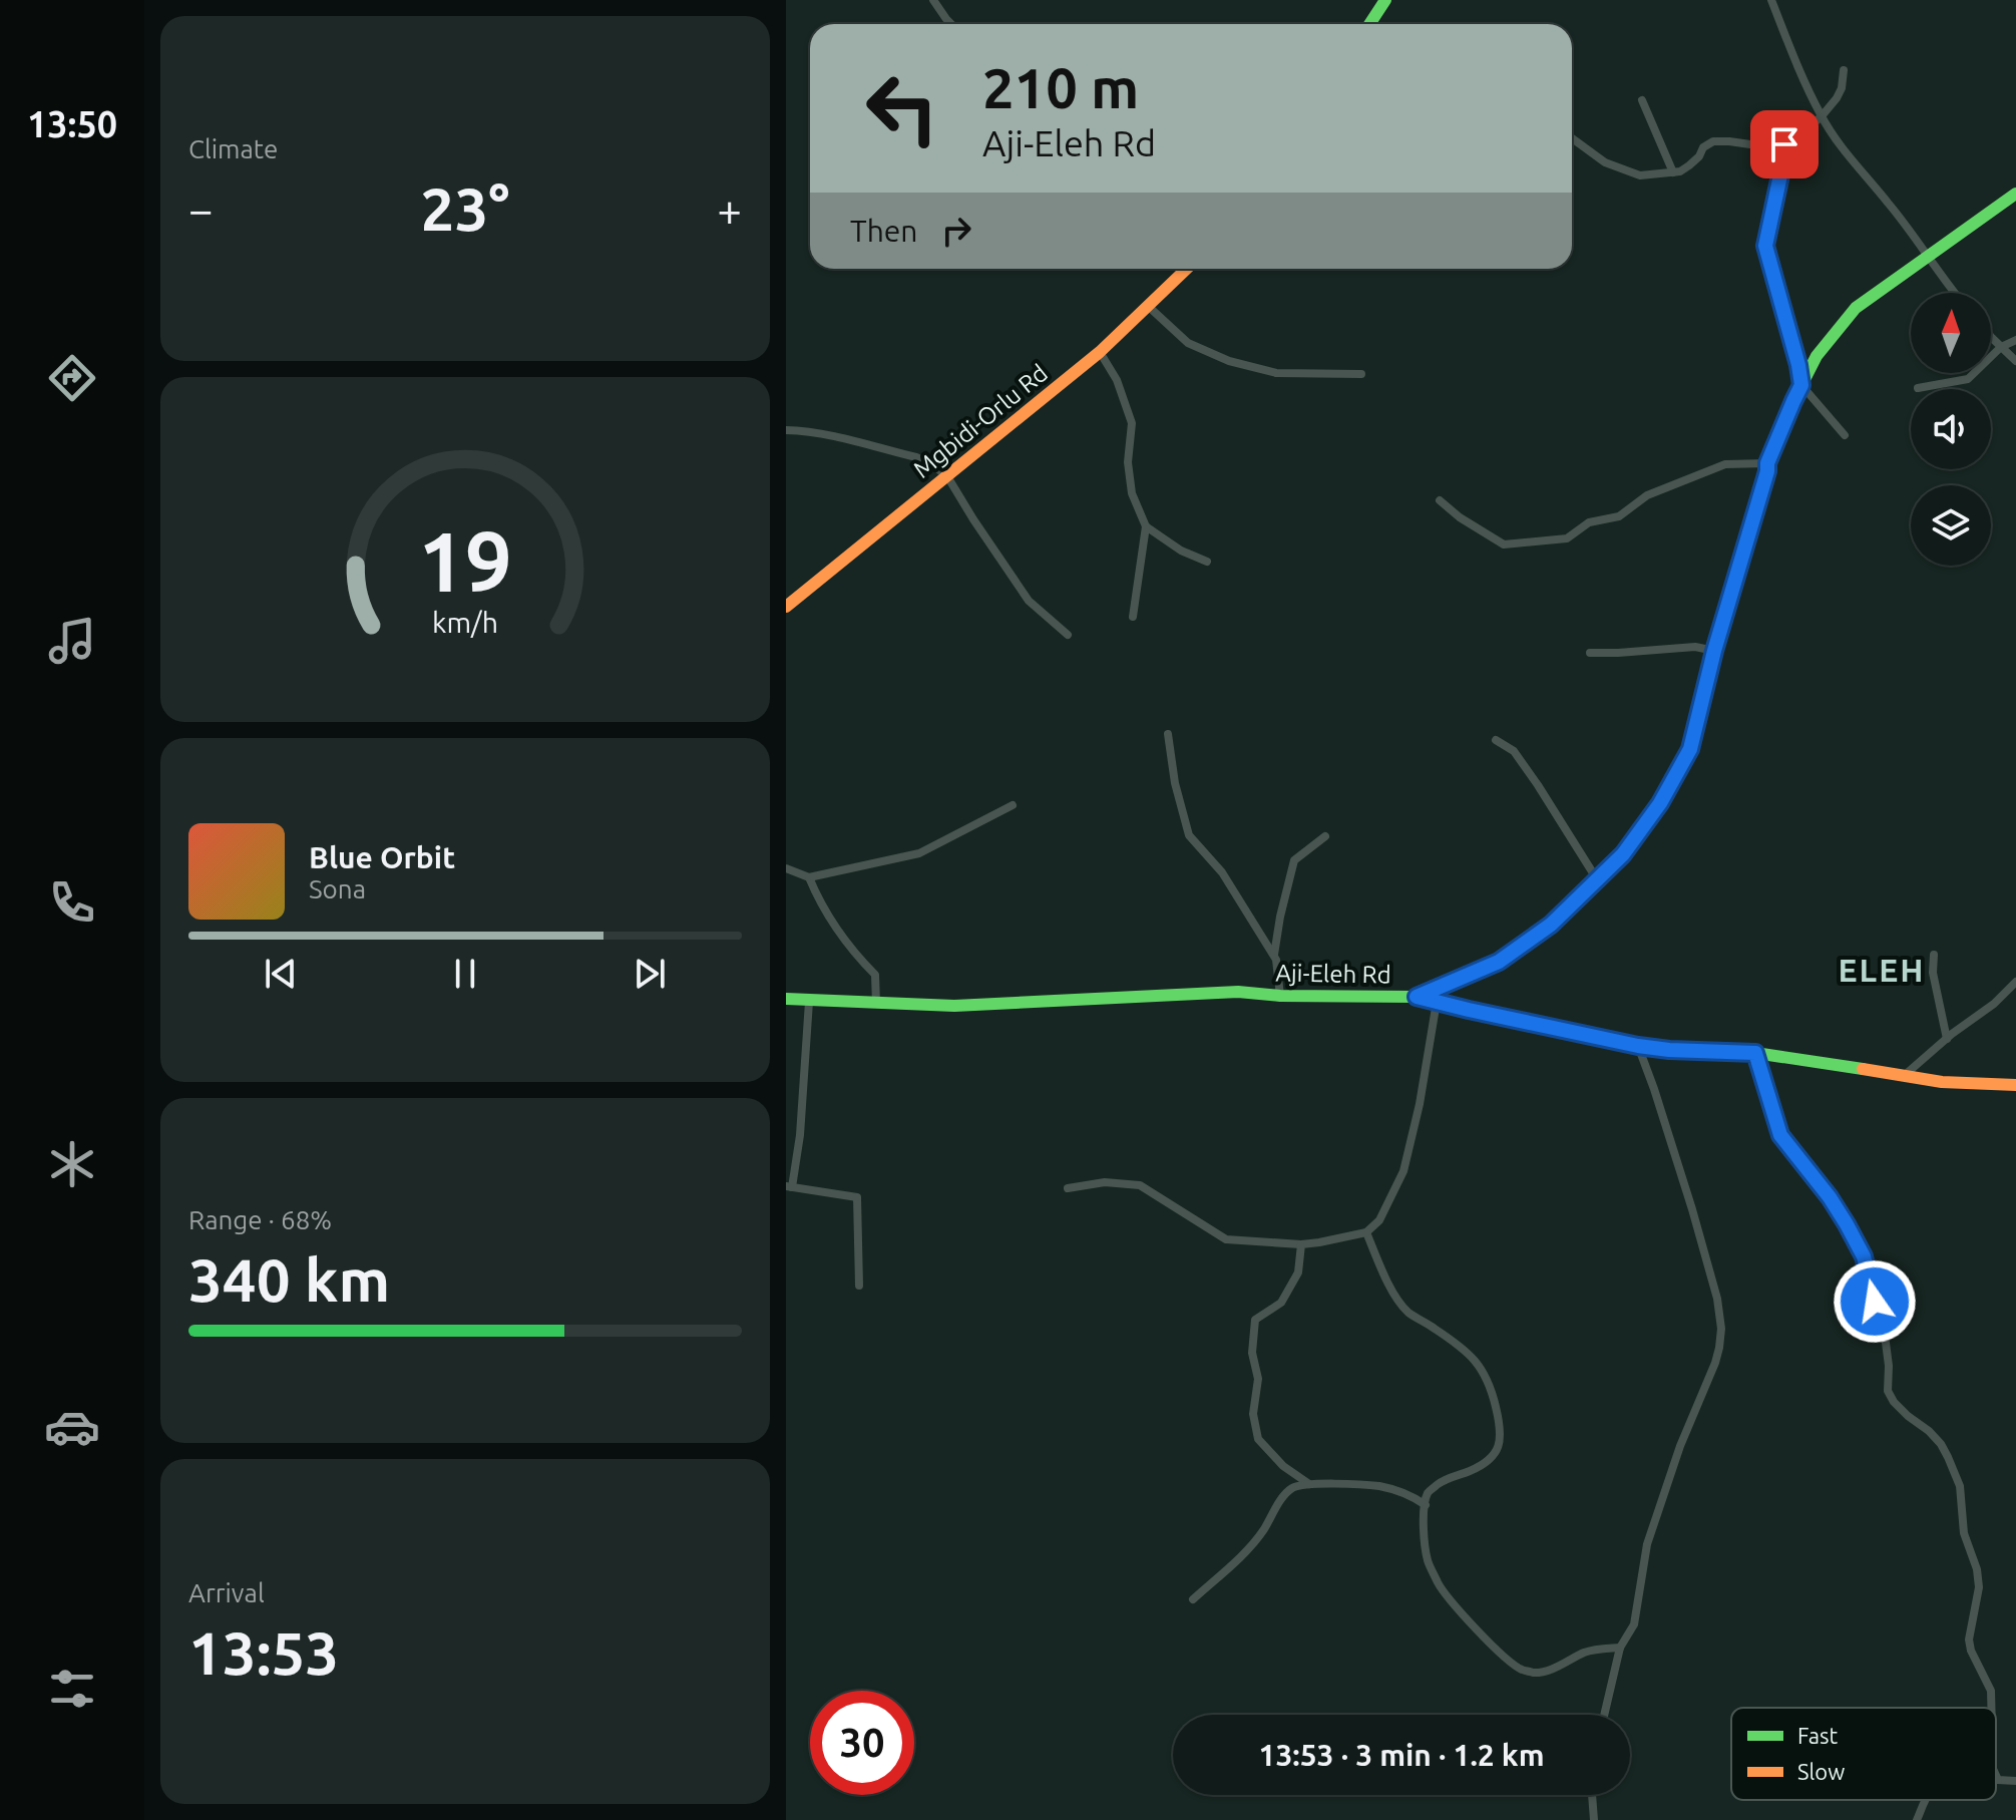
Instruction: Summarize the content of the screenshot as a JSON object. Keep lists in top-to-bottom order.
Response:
{
  "streets": {
    "street": ["Mgbidi-Orlu Rd", "Aji-Eleh Rd"]
  },
  "districts": ["ELEH"],
  "legend": ["Fast", "Slow"],
  "north": "top",
  "page": {
    "tabs": "13:50",
    "tile": [
      "Climate",
      ["Range · 68%", "340 km"],
      ["Arrival", "13:53"]
    ],
    "turn": ["210 m", "Aji-Eleh Rd"],
    "heat": ["−", "23°", "+"],
    "then": "Then",
    "song": ["Blue Orbit", "Sona"],
    "limit": "30",
    "trip": "13:53 · 3 min · 1.2 km",
    "gauge": ["19", "km/h"]
  }
}
